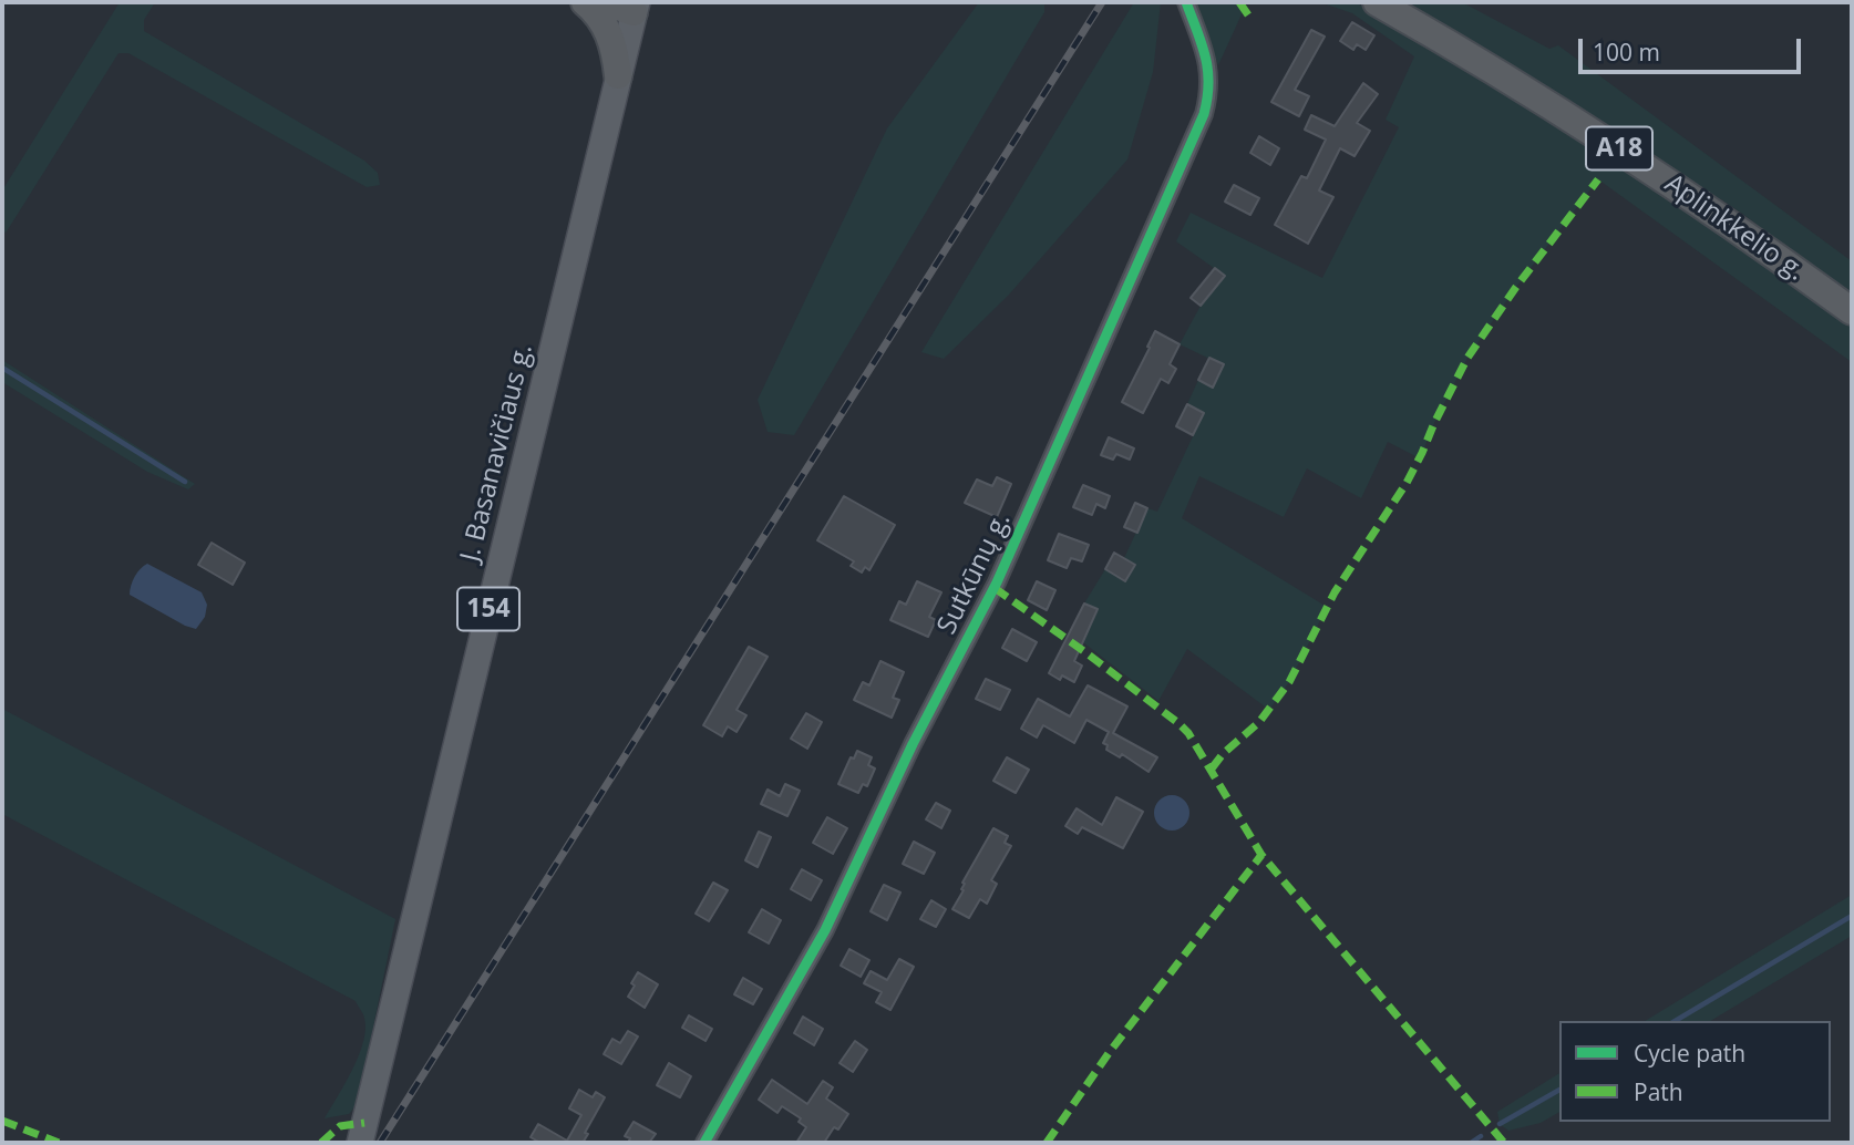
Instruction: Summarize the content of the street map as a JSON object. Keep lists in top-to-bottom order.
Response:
{
  "streets": {
    "highway": ["A18", "Aplinkkelio g."],
    "main road": ["J. Basanavičiaus g.", "154"],
    "street": ["Sutkūnų g."]
  },
  "legend": ["Cycle path", "Path"],
  "scale_bar": "100 m"
}
